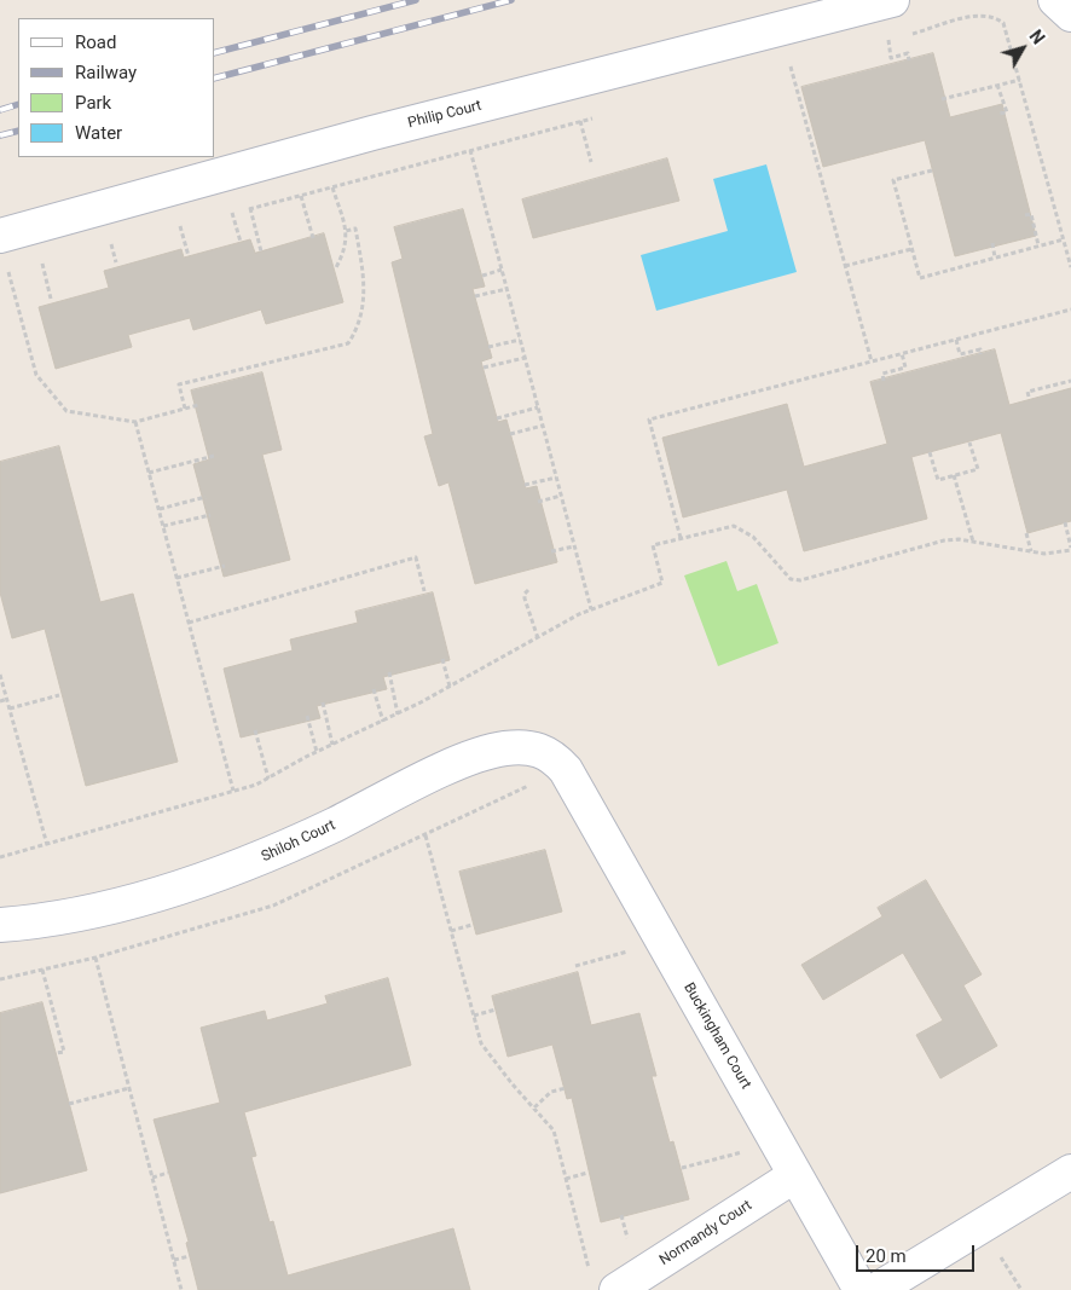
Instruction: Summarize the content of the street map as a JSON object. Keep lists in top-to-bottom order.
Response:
{
  "streets": {
    "street": [
      "Philip Court",
      "Shiloh Court",
      "Buckingham Court",
      "Normandy Court"
    ]
  },
  "crossings": [
    ["Shiloh Court", "Buckingham Court"],
    ["Buckingham Court", "Normandy Court"]
  ],
  "legend": [
    "Road",
    "Railway",
    "Park",
    "Water"
  ],
  "scale_bar": "20 m",
  "north": "top right"
}
